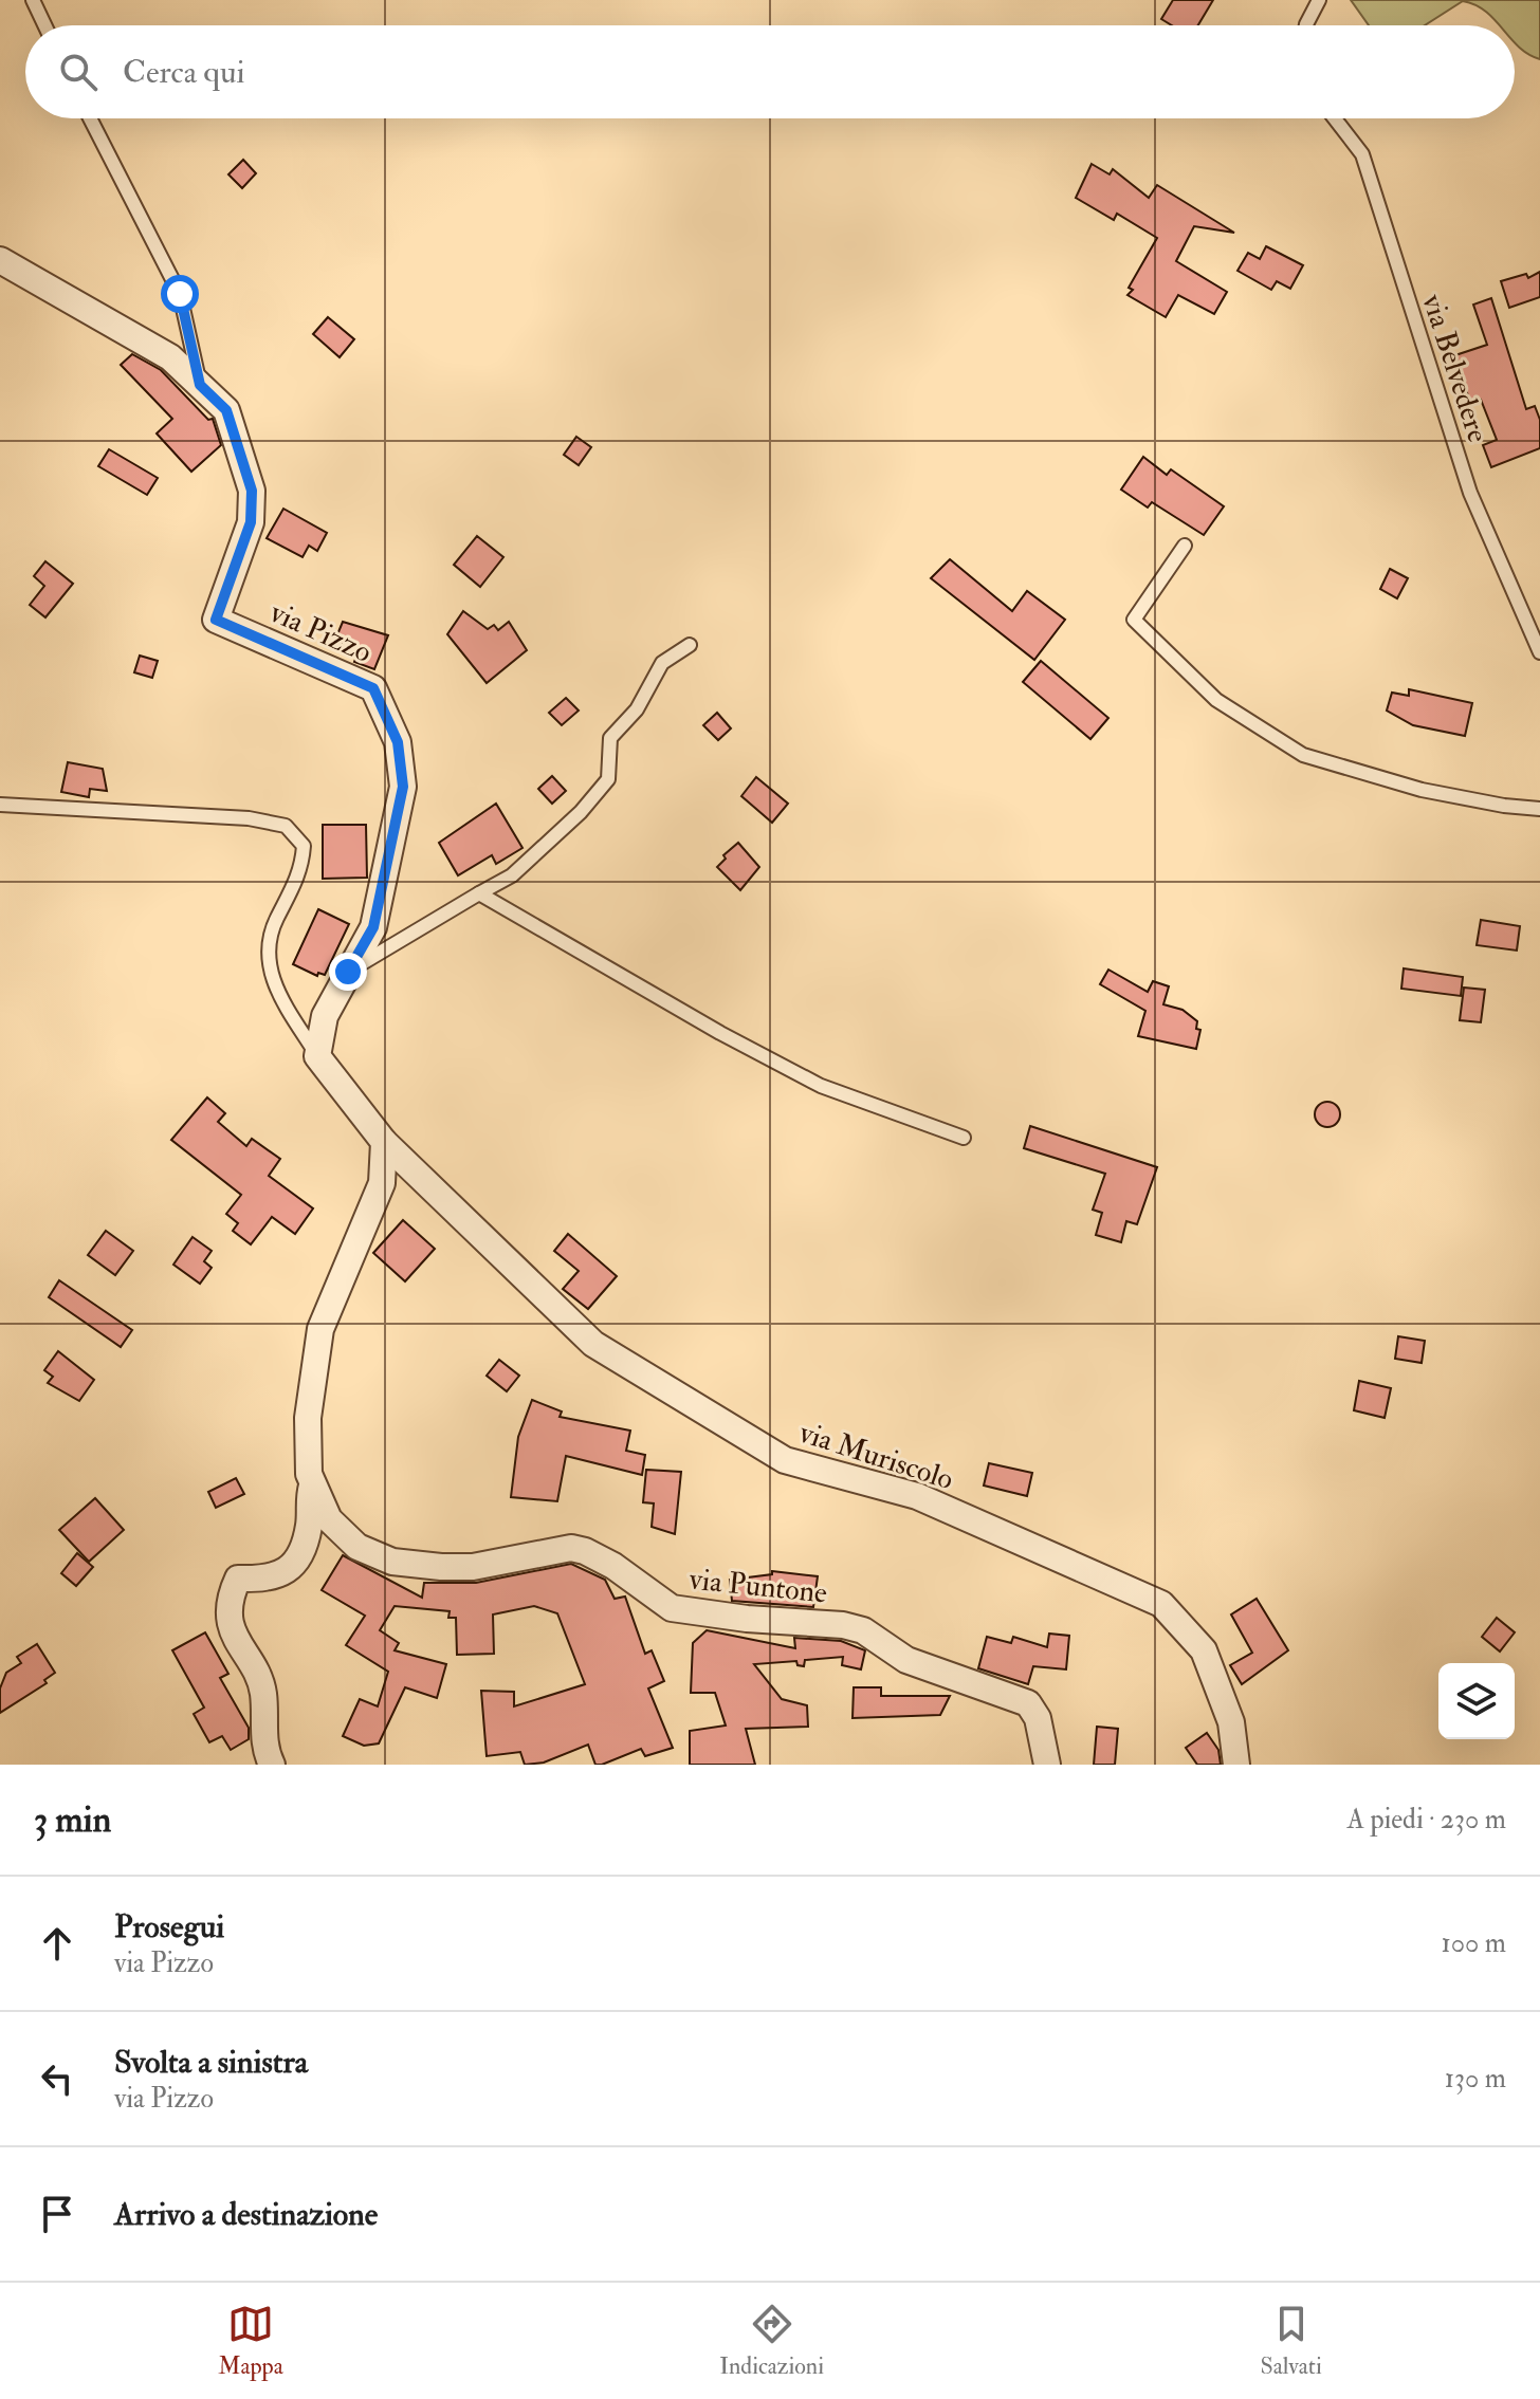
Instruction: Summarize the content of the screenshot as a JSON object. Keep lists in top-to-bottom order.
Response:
{
  "streets": {
    "street": ["via Pizzo", "via Muriscolo", "via Puntone"],
    "lane": ["via Belvedere"]
  },
  "crossings": [
    ["via Muriscolo", "via Puntone"]
  ],
  "page": {
    "search": "Cerca qui",
    "heading": ["3 min", "A piedi · 230 m"],
    "list": [
      ["Prosegui", "via Pizzo", "100 m"],
      ["Svolta a sinistra", "via Pizzo", "130 m"],
      "Arrivo a destinazione"
    ],
    "nav": ["Mappa", "Indicazioni", "Salvati"]
  }
}
